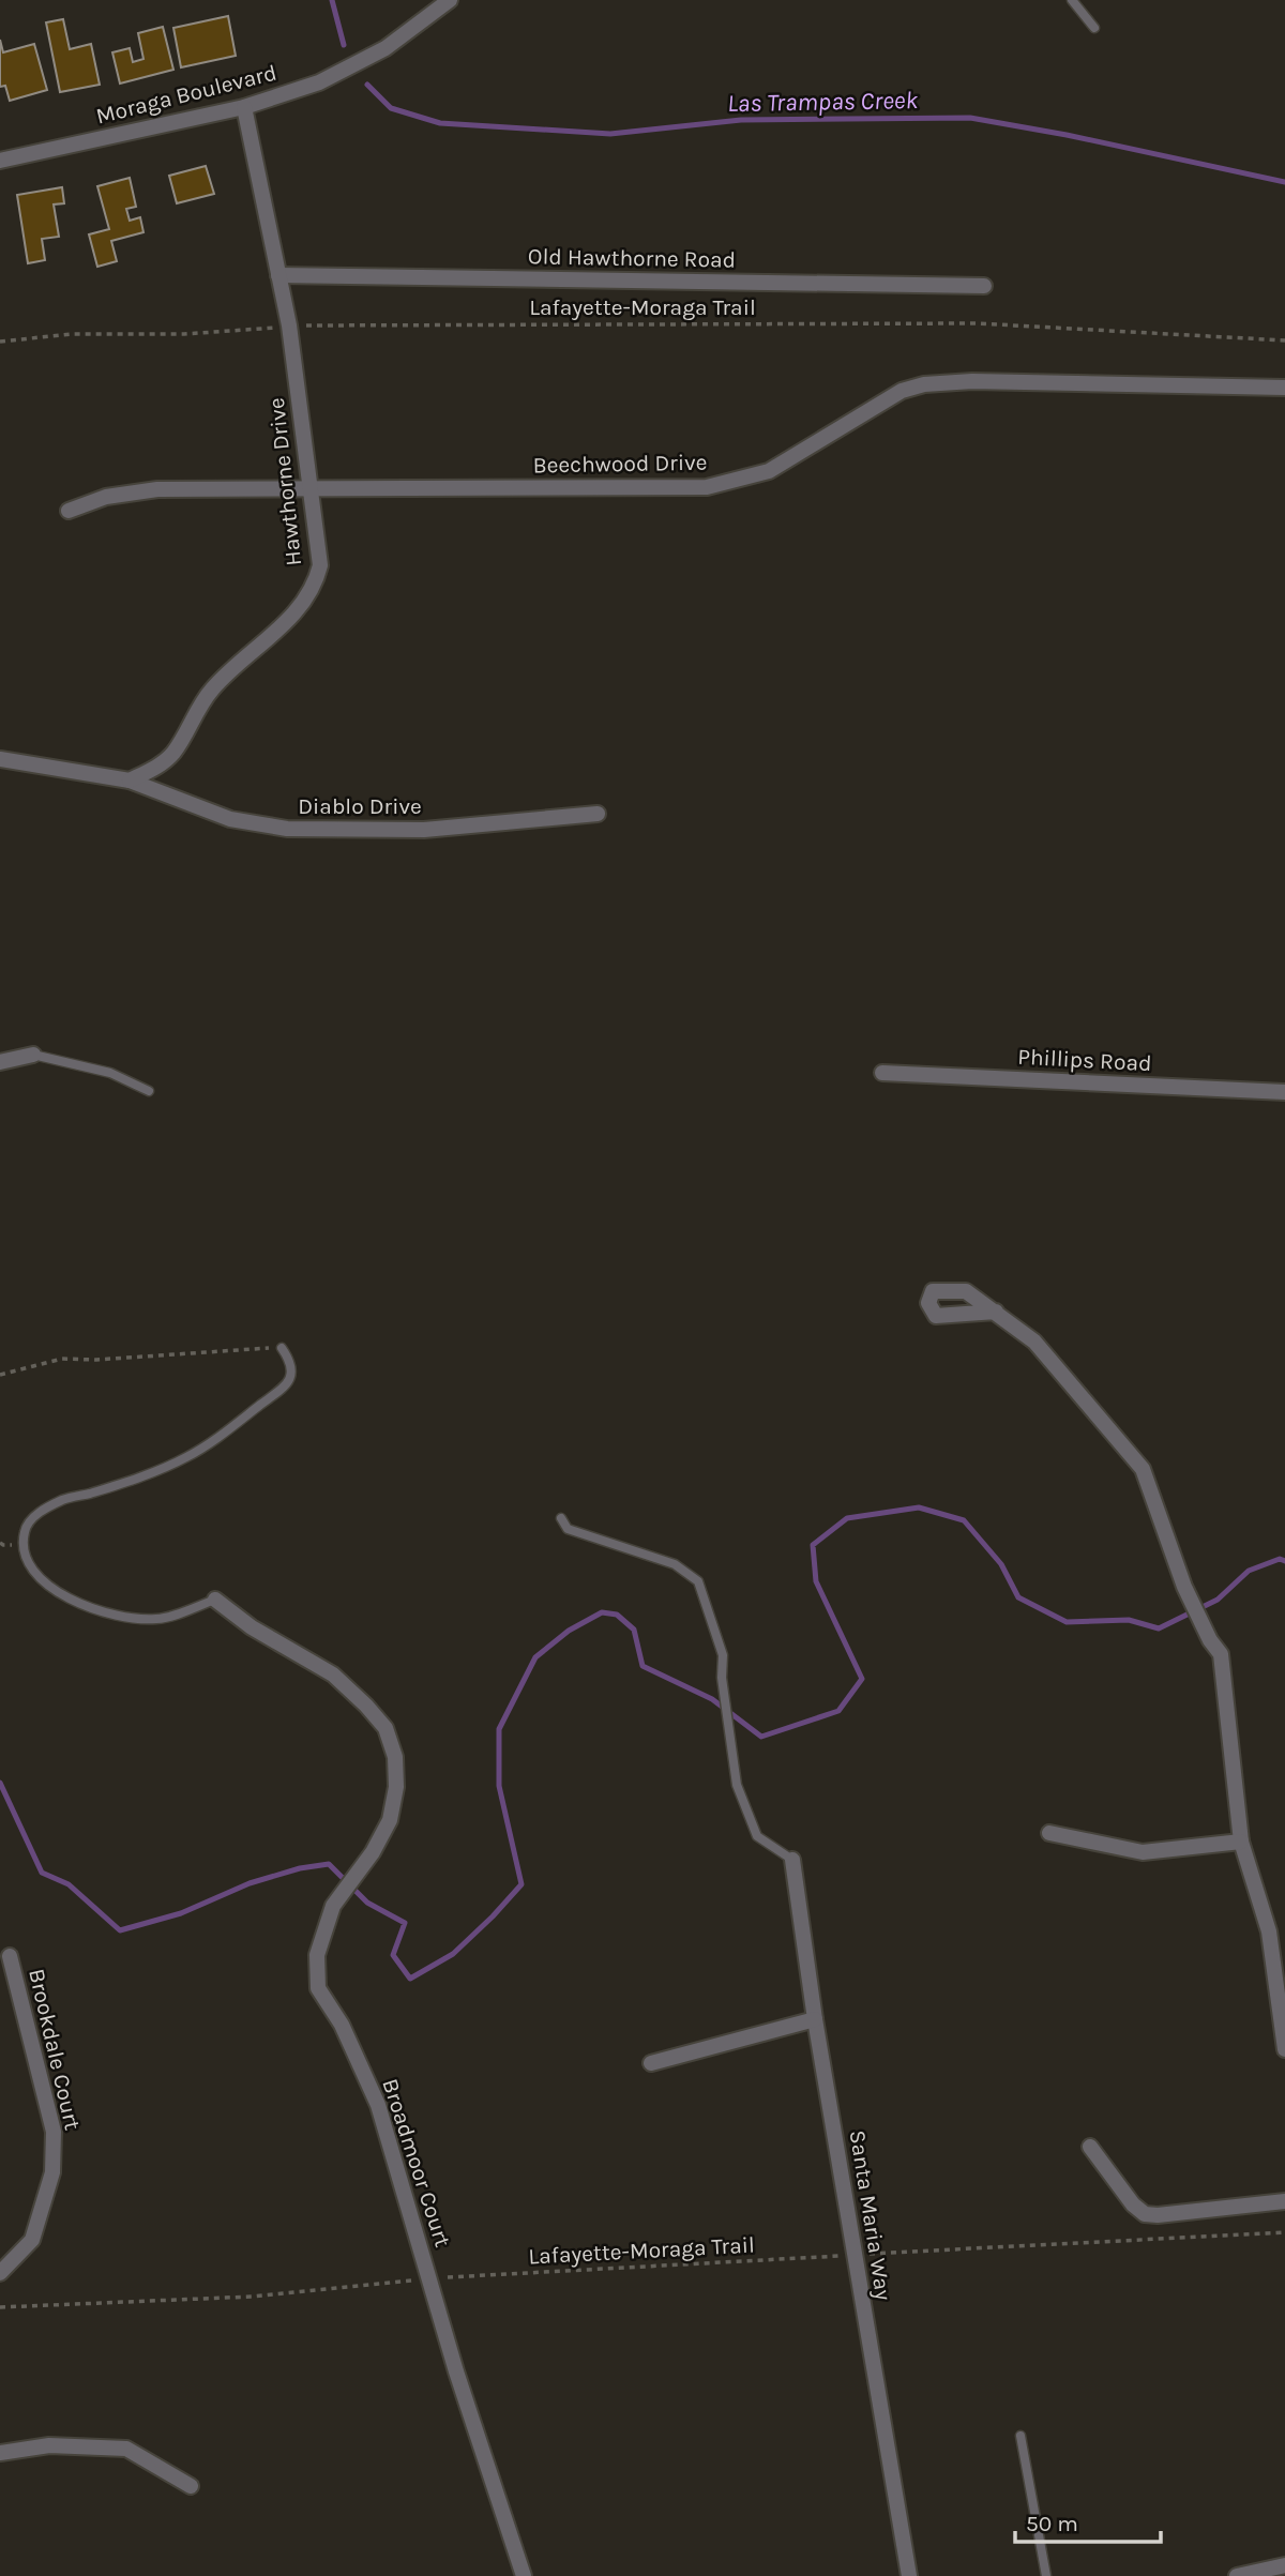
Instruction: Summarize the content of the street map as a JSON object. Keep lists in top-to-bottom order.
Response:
{
  "streets": {
    "street": [
      "Moraga Boulevard",
      "Old Hawthorne Road",
      "Beechwood Drive",
      "Hawthorne Drive",
      "Diablo Drive",
      "Phillips Road",
      "Brookdale Court",
      "Broadmoor Court",
      "Santa Maria Way"
    ],
    "path": ["Lafayette-Moraga Trail"]
  },
  "crossings": [
    ["Moraga Boulevard", "Hawthorne Drive"],
    ["Old Hawthorne Road", "Hawthorne Drive"],
    ["Lafayette-Moraga Trail", "Hawthorne Drive"],
    ["Lafayette-Moraga Trail", "Broadmoor Court"],
    ["Lafayette-Moraga Trail", "Santa Maria Way"],
    ["Beechwood Drive", "Hawthorne Drive"],
    ["Hawthorne Drive", "Diablo Drive"]
  ],
  "water": ["Las Trampas Creek"],
  "scale_bar": "50 m"
}
